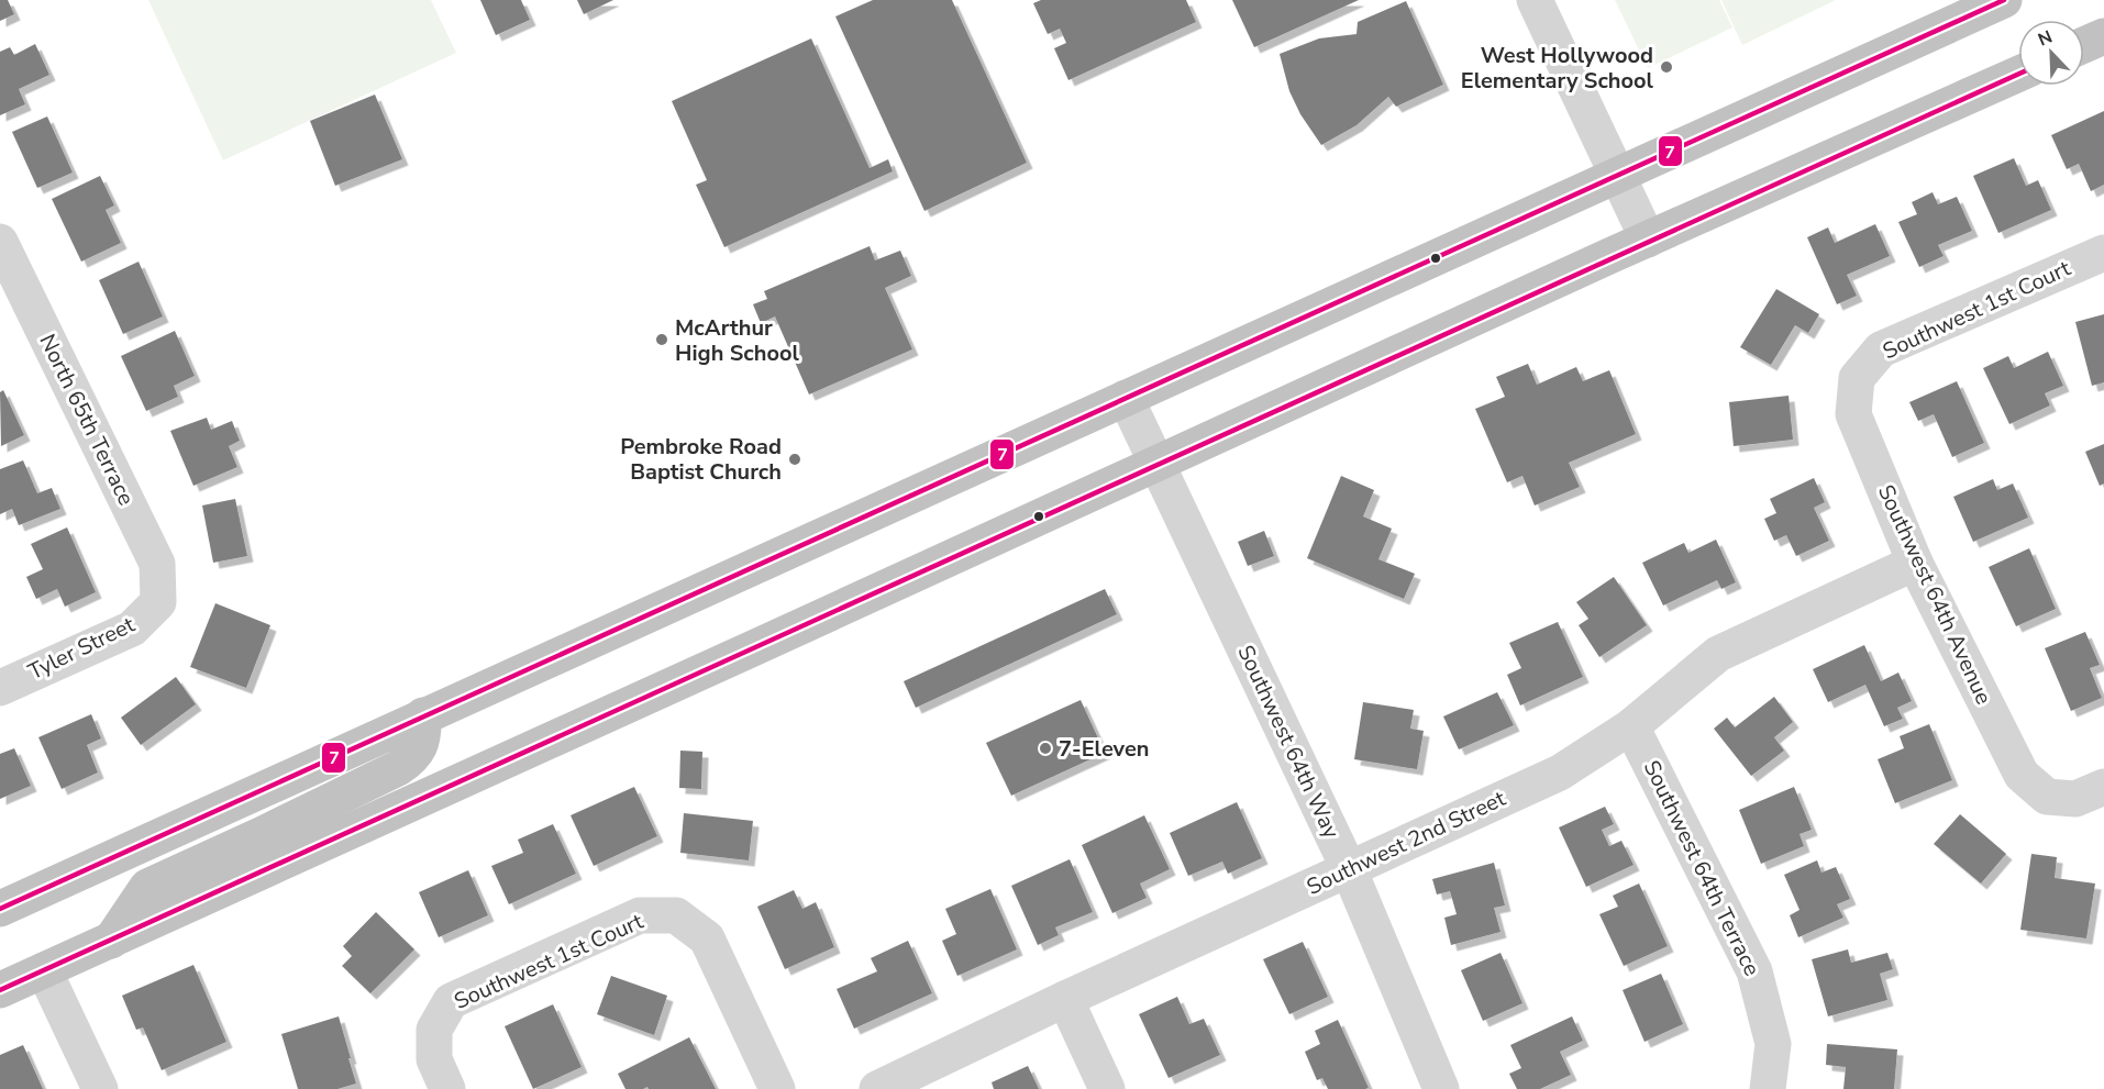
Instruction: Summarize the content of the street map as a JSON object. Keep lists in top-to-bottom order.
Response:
{
  "streets": {
    "street": [
      "Southwest 1st Court",
      "North 65th Terrace",
      "Southwest 64th Avenue",
      "Tyler Street",
      "Southwest 64th Way",
      "Southwest 2nd Street",
      "Southwest 64th Terrace"
    ]
  },
  "crossings": [
    ["Southwest 1st Court", "Southwest 64th Avenue"],
    ["North 65th Terrace", "Tyler Street"],
    ["Southwest 64th Avenue", "Southwest 2nd Street"],
    ["Southwest 64th Way", "Southwest 2nd Street"],
    ["Southwest 2nd Street", "Southwest 64th Terrace"]
  ],
  "places": [
    "West Hollywood Elementary School",
    "McArthur High School",
    "Pembroke Road Baptist Church",
    "7-Eleven"
  ],
  "lines": ["transit line 7"],
  "north": "top left"
}
